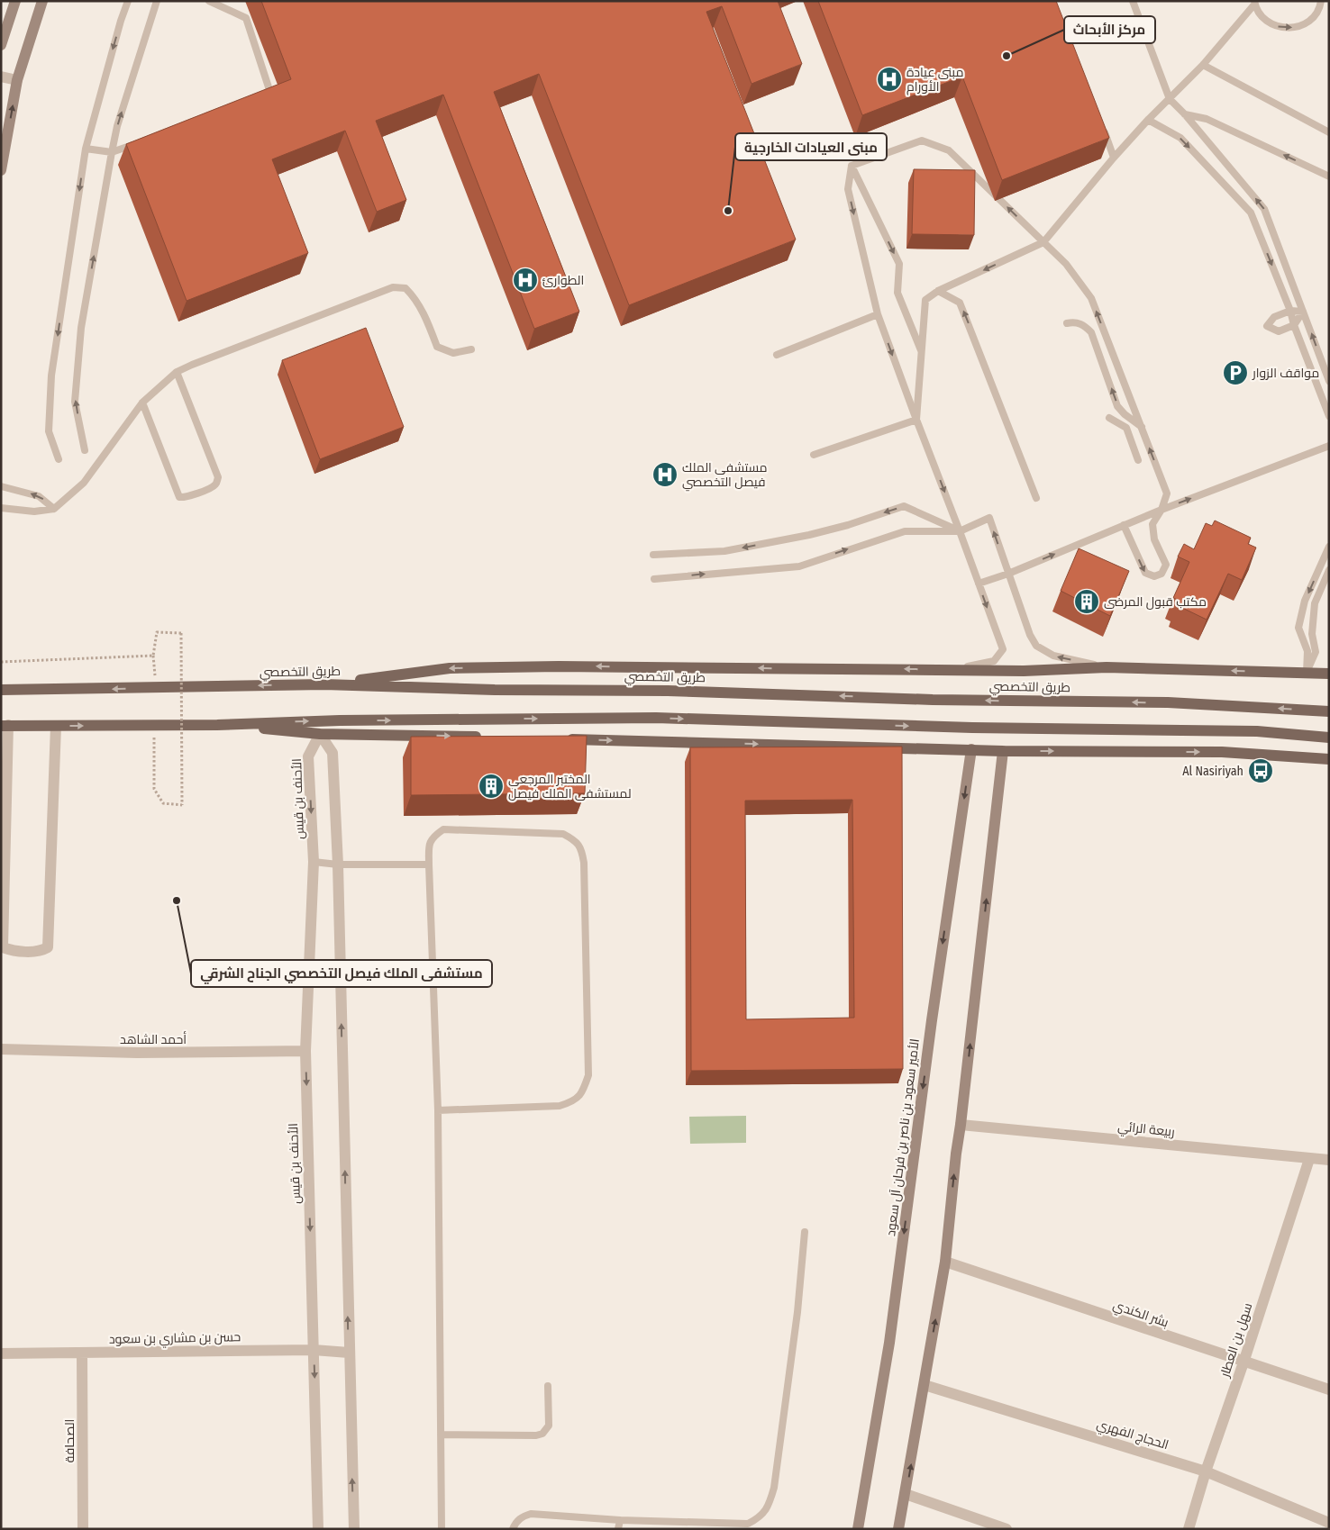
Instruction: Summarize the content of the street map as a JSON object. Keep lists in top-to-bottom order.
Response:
{
  "streets": {
    "main road": ["طريق التخصصي"],
    "street": [
      "الأحنف بن قيس",
      "أحمد الشاهد",
      "ربيعة الرائي",
      "الأمير سعود بن ناصر بن فرحان آل سعود",
      "بشر الكندي",
      "حسن بن مشاري بن سعود",
      "سهل بن العطار",
      "الحجاج الفهري",
      "الصحافة"
    ]
  },
  "crossings": [
    ["الأحنف بن قيس", "أحمد الشاهد"],
    ["الأحنف بن قيس", "حسن بن مشاري بن سعود"],
    ["ربيعة الرائي", "سهل بن العطار"],
    ["بشر الكندي", "سهل بن العطار"],
    ["حسن بن مشاري بن سعود", "الصحافة"],
    ["سهل بن العطار", "الحجاج الفهري"]
  ],
  "places": {
    "other": ["مركز الأبحاث", "مبنى العيادات الخارجية", "مستشفى الملك فيصل التخصصي الجناح الشرقي"],
    "hospital": ["مبنى عيادة الأورام", "الطوارئ", "مستشفى الملك فيصل التخصصي"],
    "parking": ["مواقف الزوار"],
    "building": ["مكتب قبول المرضى", "المختبر المرجعي لمستشفى الملك فيصل"],
    "bus stop": ["Al Nasiriyah"]
  }
}
